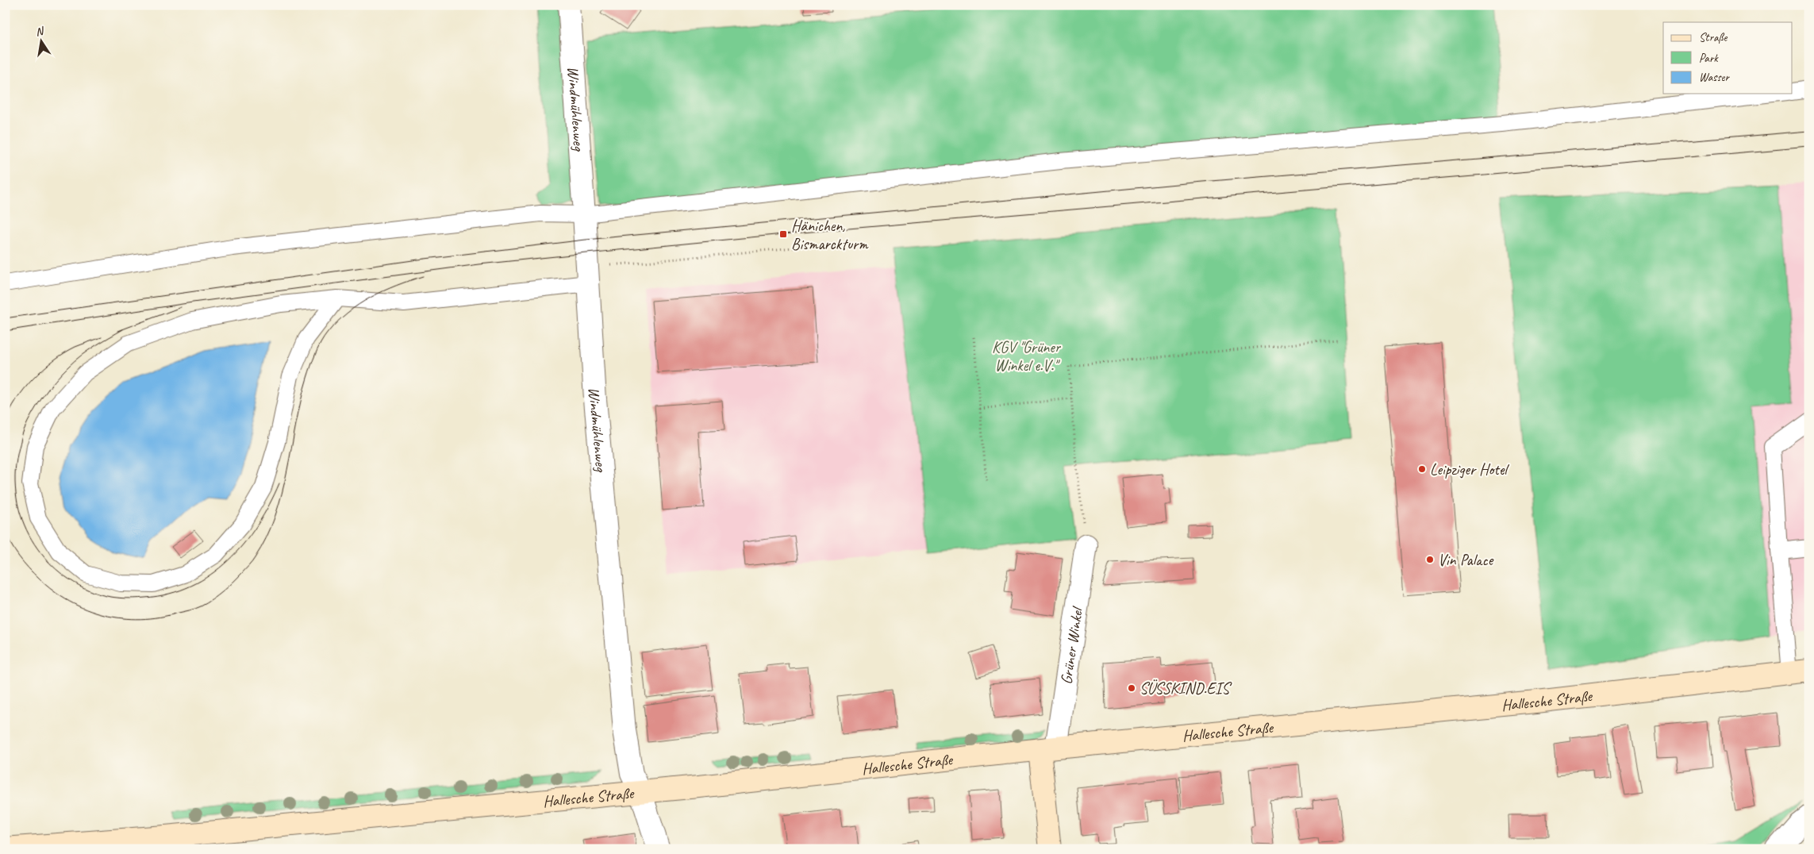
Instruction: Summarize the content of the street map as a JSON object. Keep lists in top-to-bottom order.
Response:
{
  "streets": {
    "street": ["Windmühlenweg", "Grüner Winkel", "Hallesche Straße"]
  },
  "crossings": [
    ["Windmühlenweg", "Hallesche Straße"],
    ["Grüner Winkel", "Hallesche Straße"]
  ],
  "parks": ["KGV \"Grüner Winkel e.V.\""],
  "places": {
    "transit": ["Hänichen, Bismarckturm"],
    "other": ["Leipziger Hotel", "Vin Palace", "SÜSSKIND.EIS"]
  },
  "legend": ["Straße", "Park", "Wasser"],
  "north": "top"
}
